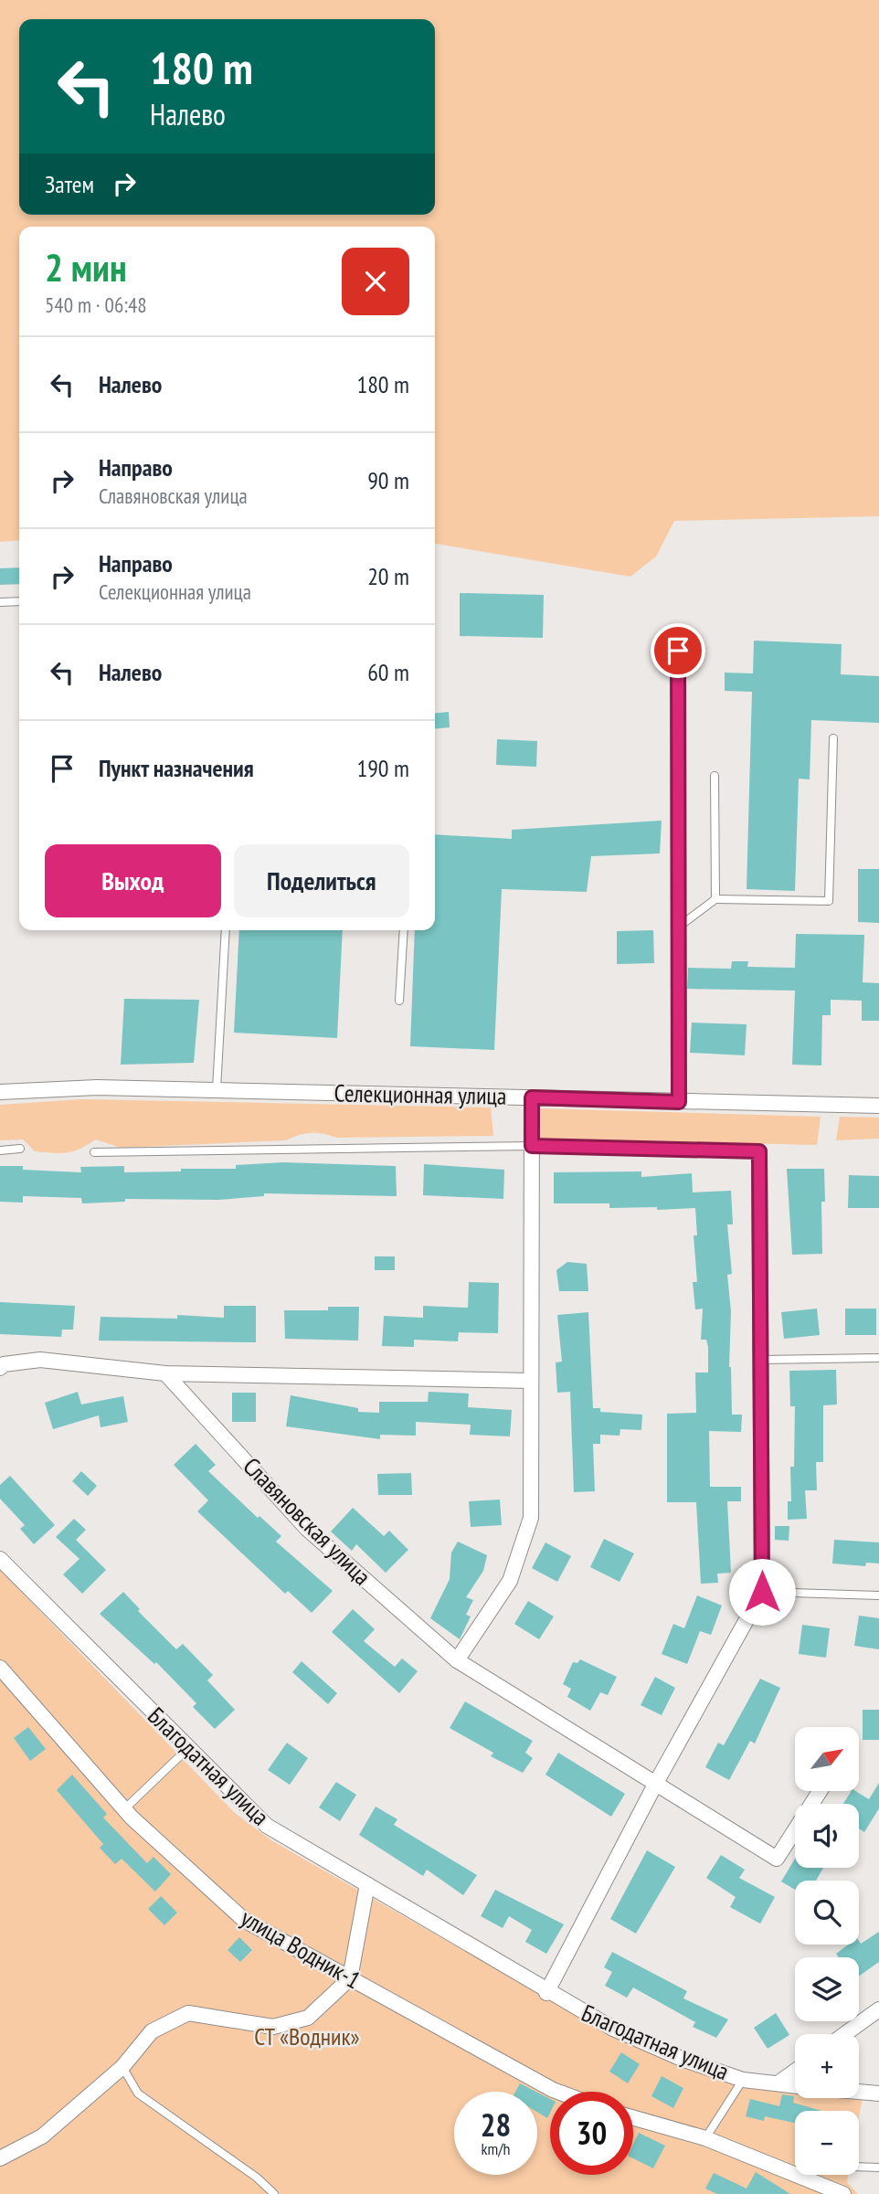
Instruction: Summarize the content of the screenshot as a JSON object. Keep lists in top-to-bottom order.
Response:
{
  "streets": {
    "street": [
      "Селекционная улица",
      "Славяновская улица",
      "Благодатная улица",
      "улица Водник-1"
    ]
  },
  "parks": ["СТ «Водник»"],
  "north": "top right",
  "page": {
    "turn": ["180 m", "Налево"],
    "then": "Затем",
    "heading": ["2 мин", "540 m · 06:48"],
    "list": [
      {
        "name": "Налево",
        "value": "180 m"
      },
      {
        "name": "Направо",
        "note": "Славяновская улица",
        "value": "90 m"
      },
      {
        "name": "Направо",
        "note": "Селекционная улица",
        "value": "20 m"
      },
      {
        "name": "Налево",
        "value": "60 m"
      },
      {
        "name": "Пункт назначения",
        "value": "190 m"
      }
    ],
    "buttons": ["Выход", "Поделиться"],
    "map_buttons": ["+", "−"],
    "speed": "28 km/h",
    "limit": "30"
  }
}
